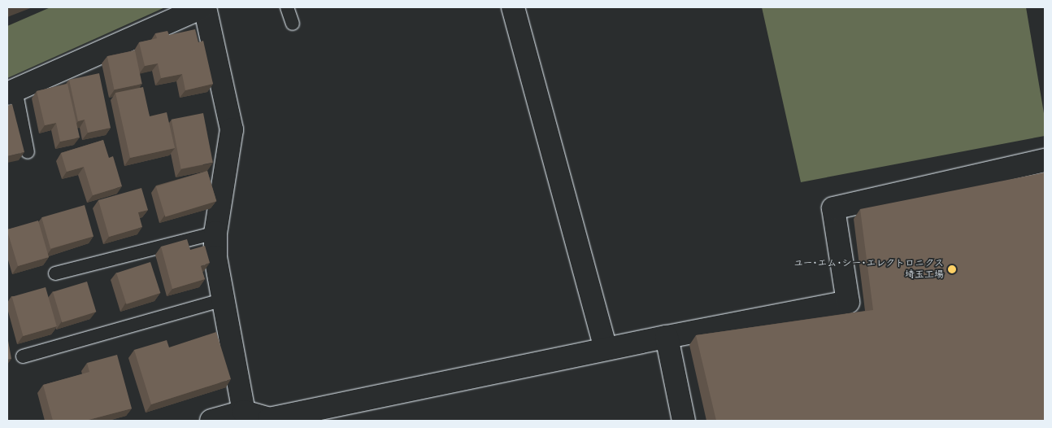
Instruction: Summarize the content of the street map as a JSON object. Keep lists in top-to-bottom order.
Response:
{
  "places": ["ユー･エム･シー･エレクトロニクス 埼玉工場"]
}
